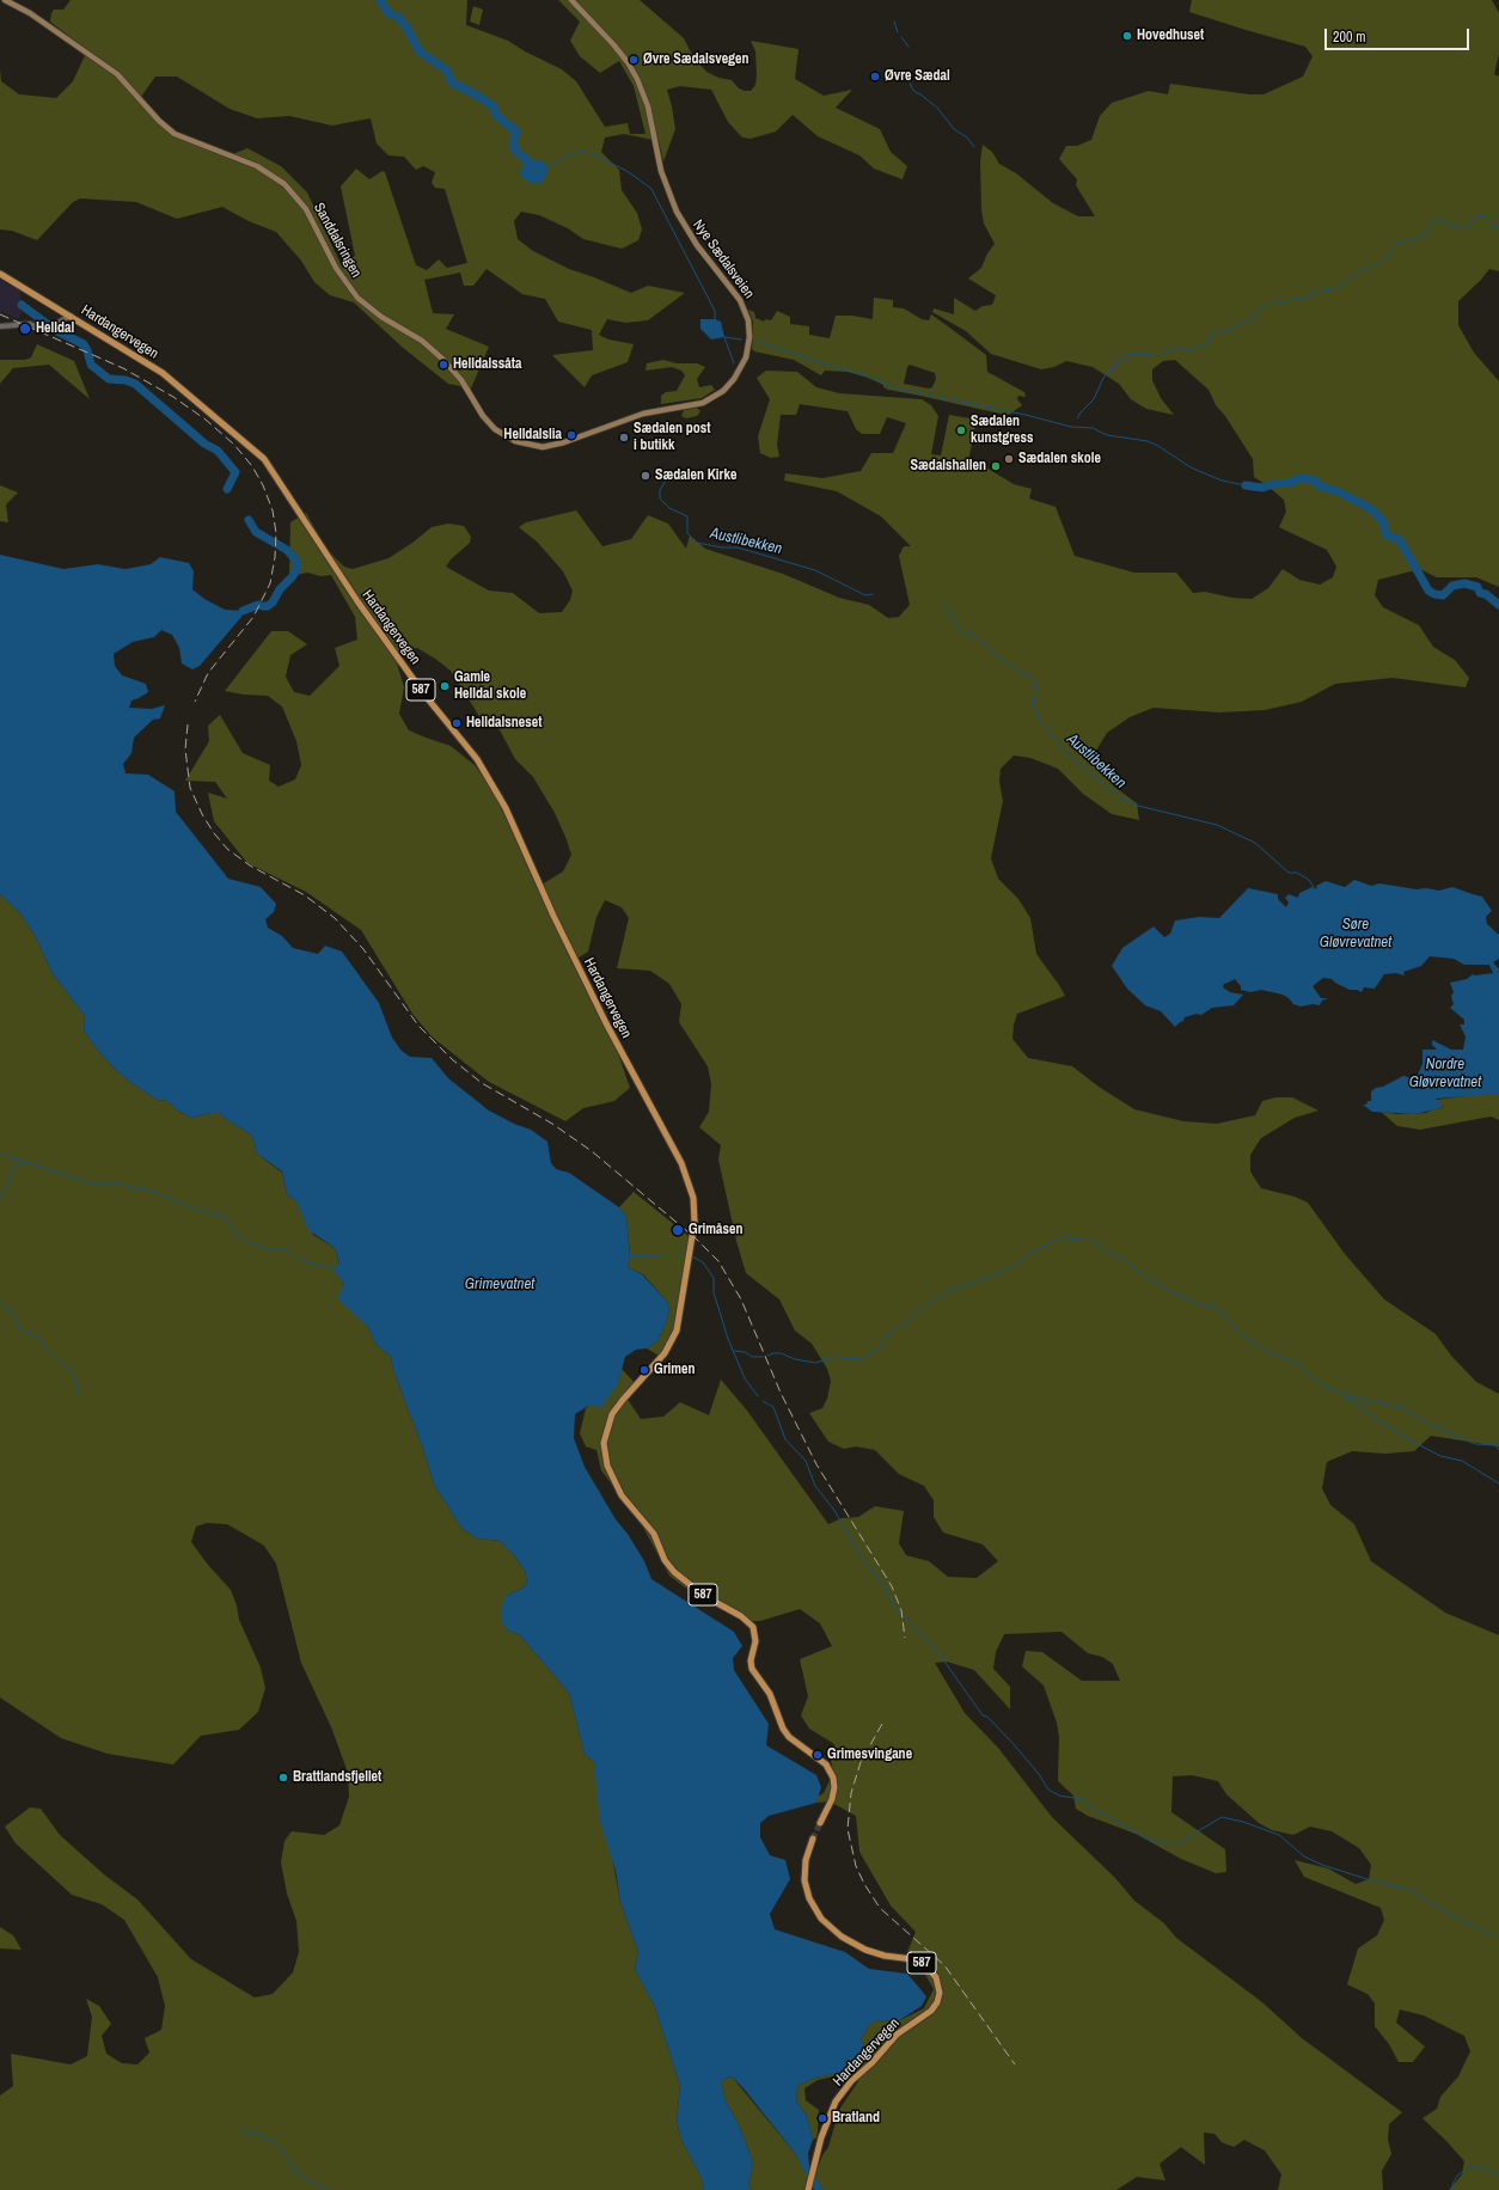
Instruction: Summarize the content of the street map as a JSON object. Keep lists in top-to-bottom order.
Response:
{
  "streets": {
    "main road": [
      "Sanddalsringen",
      "Nye Sædalsveien",
      "Hardangervegen",
      "587"
    ]
  },
  "crossings": [
    ["Sanddalsringen", "Nye Sædalsveien"]
  ],
  "water": [
    "Austlibekken",
    "Søre Gløvrevatnet",
    "Nordre Gløvrevatnet",
    "Grimevatnet"
  ],
  "places": [
    "Hovedhuset",
    "Øvre Sædalsvegen",
    "Øvre Sædal",
    "Helldal",
    "Helldalssåta",
    "Sædalen kunstgress",
    "Helldalslia",
    "Sædalen post i butikk",
    "Sædalen skole",
    "Sædalshallen",
    "Sædalen Kirke",
    "Gamle Helldal skole",
    "Helldalsneset",
    "Grimåsen",
    "Grimen",
    "Grimesvingane",
    "Brattlandsfjellet",
    "Bratland"
  ],
  "scale_bar": "200 m"
}
